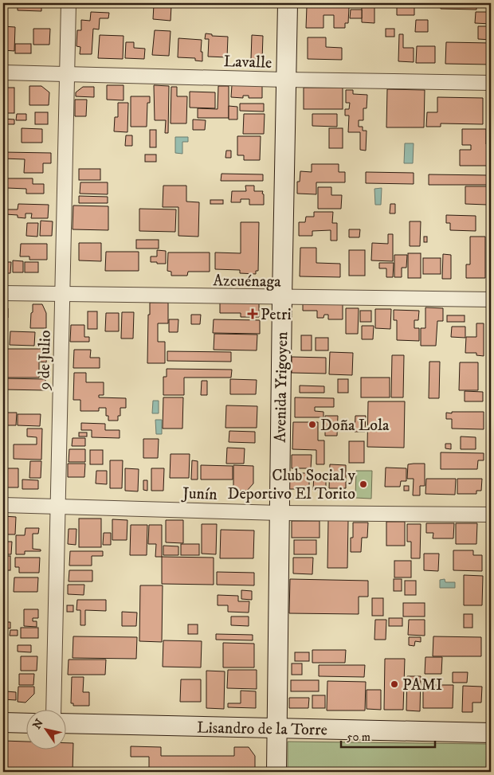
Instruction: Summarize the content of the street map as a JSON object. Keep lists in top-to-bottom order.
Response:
{
  "streets": {
    "main road": ["Avenida Yrigoyen", "Lisandro de la Torre"],
    "street": [
      "Lavalle",
      "Azcuénaga",
      "9 de Julio",
      "Junín"
    ]
  },
  "crossings": [
    ["Lavalle", "9 de Julio"],
    ["Lavalle", "Avenida Yrigoyen"],
    ["Azcuénaga", "9 de Julio"],
    ["Azcuénaga", "Avenida Yrigoyen"],
    ["9 de Julio", "Junín"],
    ["Avenida Yrigoyen", "Junín"],
    ["Avenida Yrigoyen", "Lisandro de la Torre"]
  ],
  "places": {
    "health": ["Petri"],
    "other": ["Doña Lola", "Club Social y Deportivo El Torito", "PAMI"]
  },
  "scale_bar": "50 m",
  "north": "top left"
}
